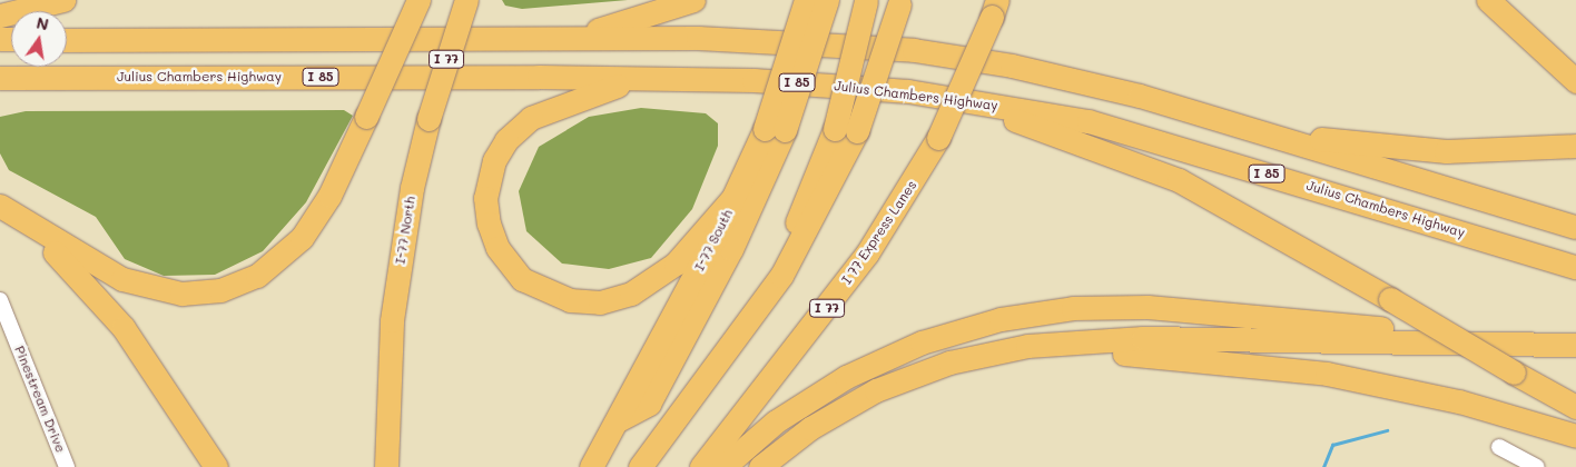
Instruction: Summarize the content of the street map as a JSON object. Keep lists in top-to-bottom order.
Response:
{
  "streets": {
    "highway": [
      "I 77",
      "Julius Chambers Highway",
      "I 85",
      "I-77 North",
      "I 77 Express Lanes",
      "I-77 South"
    ],
    "street": ["Pinestream Drive"]
  },
  "north": "top"
}
